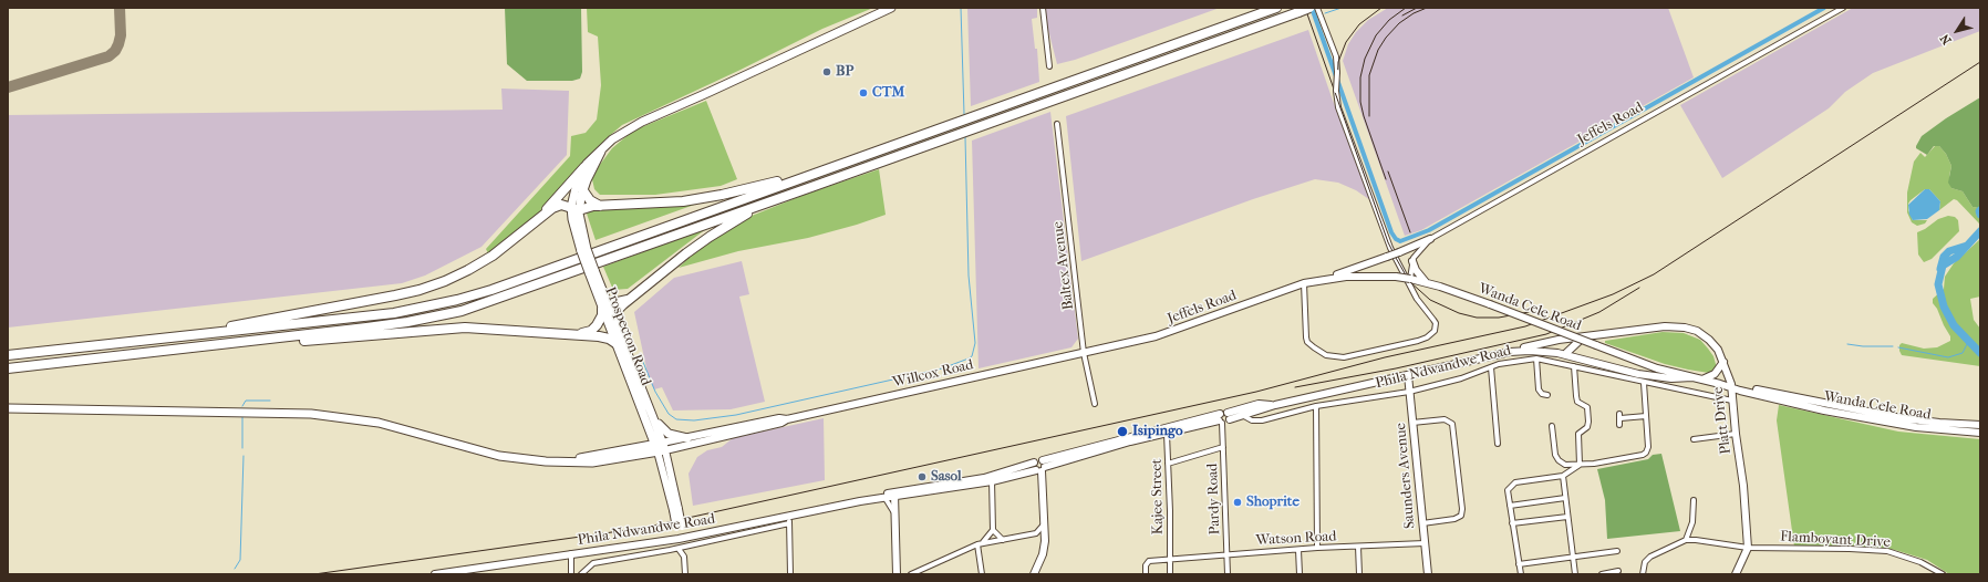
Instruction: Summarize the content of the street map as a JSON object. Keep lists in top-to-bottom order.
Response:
{
  "streets": {
    "main road": ["Prospecton Road"],
    "street": [
      "Jeffels Road",
      "Baltex Avenue",
      "Wanda Cele Road",
      "Phila Ndwandwe Road",
      "Willcox Road",
      "Platt Drive",
      "Saunders Avenue",
      "Kajee Street",
      "Pardy Road",
      "Watson Road",
      "Flamboyant Drive"
    ]
  },
  "crossings": [
    ["Jeffels Road", "Baltex Avenue"],
    ["Jeffels Road", "Wanda Cele Road"],
    ["Jeffels Road", "Willcox Road"],
    ["Baltex Avenue", "Willcox Road"],
    ["Wanda Cele Road", "Phila Ndwandwe Road"],
    ["Wanda Cele Road", "Platt Drive"],
    ["Prospecton Road", "Phila Ndwandwe Road"],
    ["Prospecton Road", "Willcox Road"],
    ["Phila Ndwandwe Road", "Platt Drive"],
    ["Phila Ndwandwe Road", "Saunders Avenue"],
    ["Phila Ndwandwe Road", "Kajee Street"],
    ["Phila Ndwandwe Road", "Pardy Road"],
    ["Platt Drive", "Flamboyant Drive"],
    ["Saunders Avenue", "Watson Road"],
    ["Kajee Street", "Watson Road"],
    ["Pardy Road", "Watson Road"]
  ],
  "places": [
    "BP",
    "CTM",
    "Isipingo",
    "Sasol",
    "Shoprite"
  ],
  "north": "bottom left"
}
